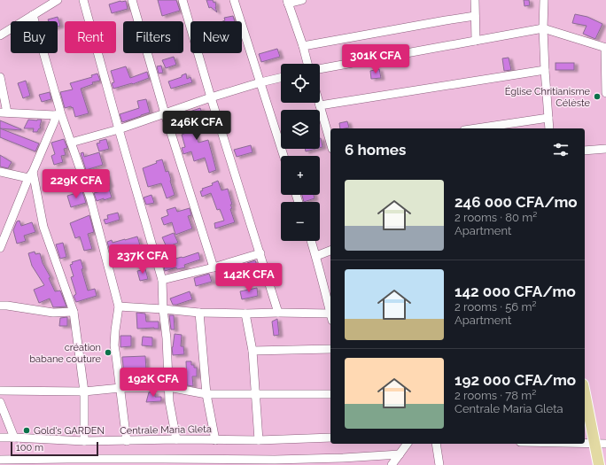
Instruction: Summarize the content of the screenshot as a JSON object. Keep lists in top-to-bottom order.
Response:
{
  "streets": {
    "street": ["Centrale Maria Gleta"]
  },
  "places": ["Église Chritianisme Célèste", "création babane couture", "Gold's GARDEN"],
  "scale_bar": "100 m",
  "page": {
    "chip": [
      "Buy",
      "Rent",
      "Filters",
      "New"
    ],
    "price": [
      "301K CFA",
      "246K CFA",
      "229K CFA",
      "237K CFA",
      "142K CFA",
      "192K CFA"
    ],
    "map_buttons": ["+", "−"],
    "heading": "6 homes",
    "list": [
      {
        "name": "246 000 CFA/mo",
        "note": "2 rooms · 80 m² · Apartment"
      },
      {
        "name": "142 000 CFA/mo",
        "note": "2 rooms · 56 m² · Apartment"
      },
      {
        "name": "192 000 CFA/mo",
        "note": "2 rooms · 78 m² · Centrale Maria Gleta"
      }
    ],
    "scale": "100 m"
  }
}
